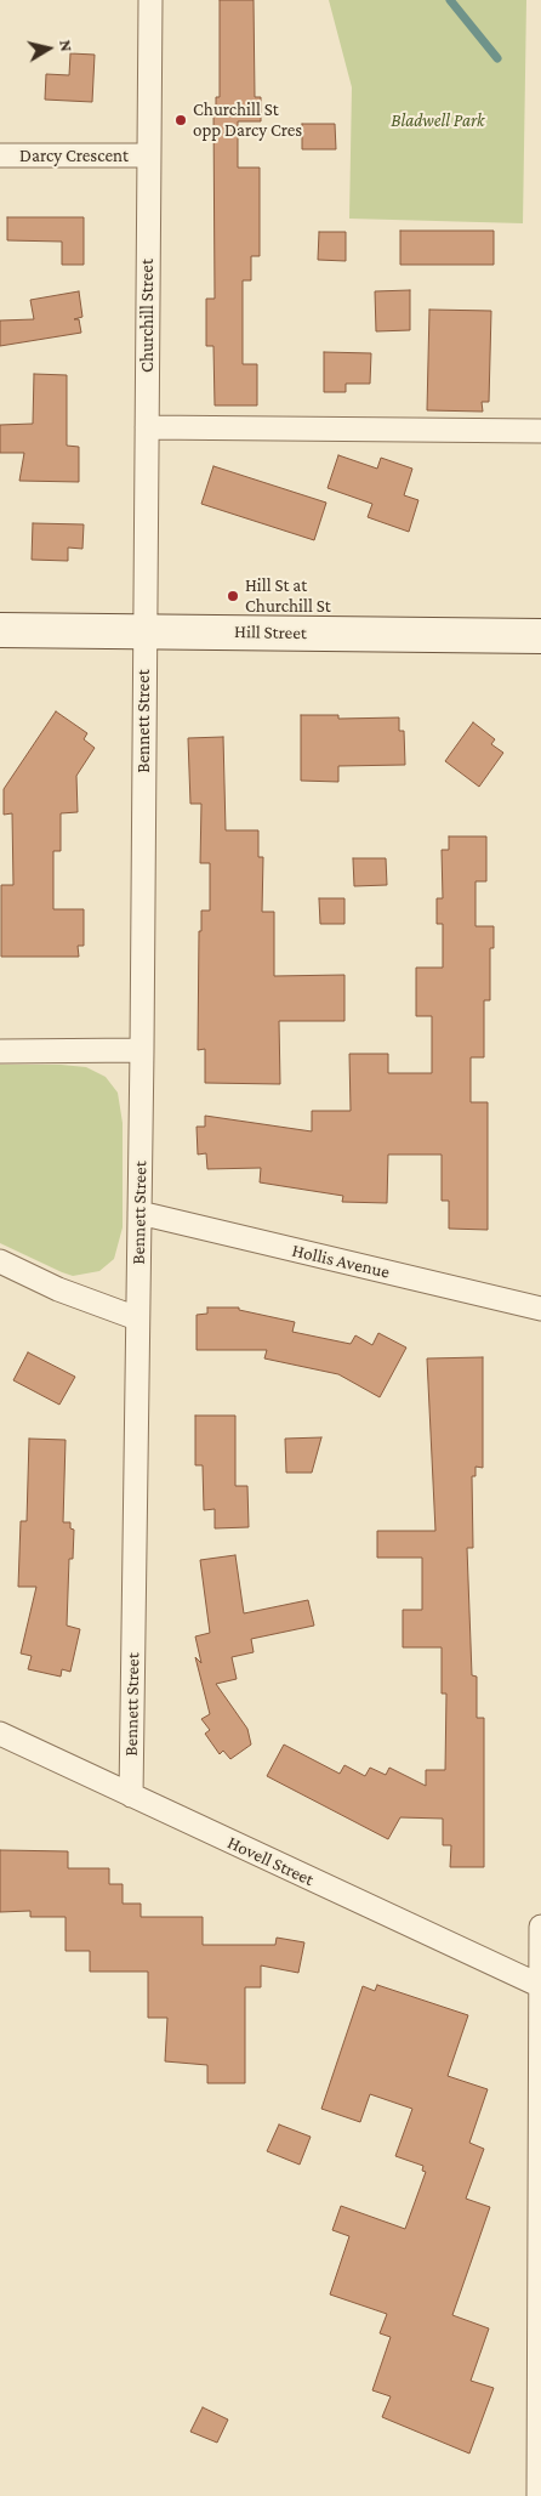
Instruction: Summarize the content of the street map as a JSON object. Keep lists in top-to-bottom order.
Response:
{
  "streets": {
    "street": [
      "Darcy Crescent",
      "Churchill Street",
      "Hill Street",
      "Bennett Street",
      "Hollis Avenue",
      "Hovell Street"
    ]
  },
  "crossings": [
    ["Darcy Crescent", "Churchill Street"],
    ["Churchill Street", "Hill Street"],
    ["Churchill Street", "Bennett Street"],
    ["Hill Street", "Bennett Street"],
    ["Bennett Street", "Hollis Avenue"],
    ["Bennett Street", "Hovell Street"]
  ],
  "parks": ["Bladwell Park"],
  "places": ["Churchill St opp Darcy Cres", "Hill St at Churchill St"],
  "north": "right"
}
